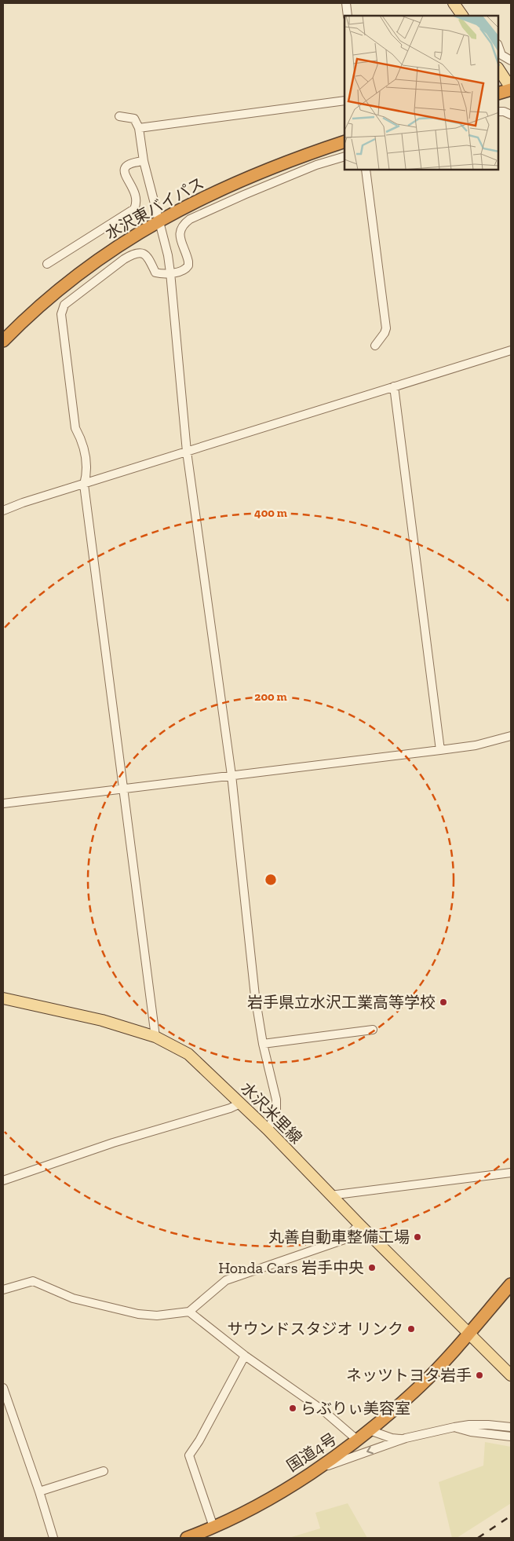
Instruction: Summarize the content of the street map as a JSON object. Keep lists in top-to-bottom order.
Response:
{
  "streets": {
    "highway": ["水沢東バイパス", "国道4号"],
    "main road": ["水沢米里線"]
  },
  "crossings": [
    ["水沢米里線", "国道4号"]
  ],
  "places": [
    "岩手県立水沢工業高等学校",
    "丸善自動車整備工場",
    "Honda Cars 岩手中央",
    "サウンドスタジオ リンク",
    "ネッツトヨタ岩手",
    "らぶりぃ美容室"
  ],
  "rings": ["400 m", "200 m"]
}
